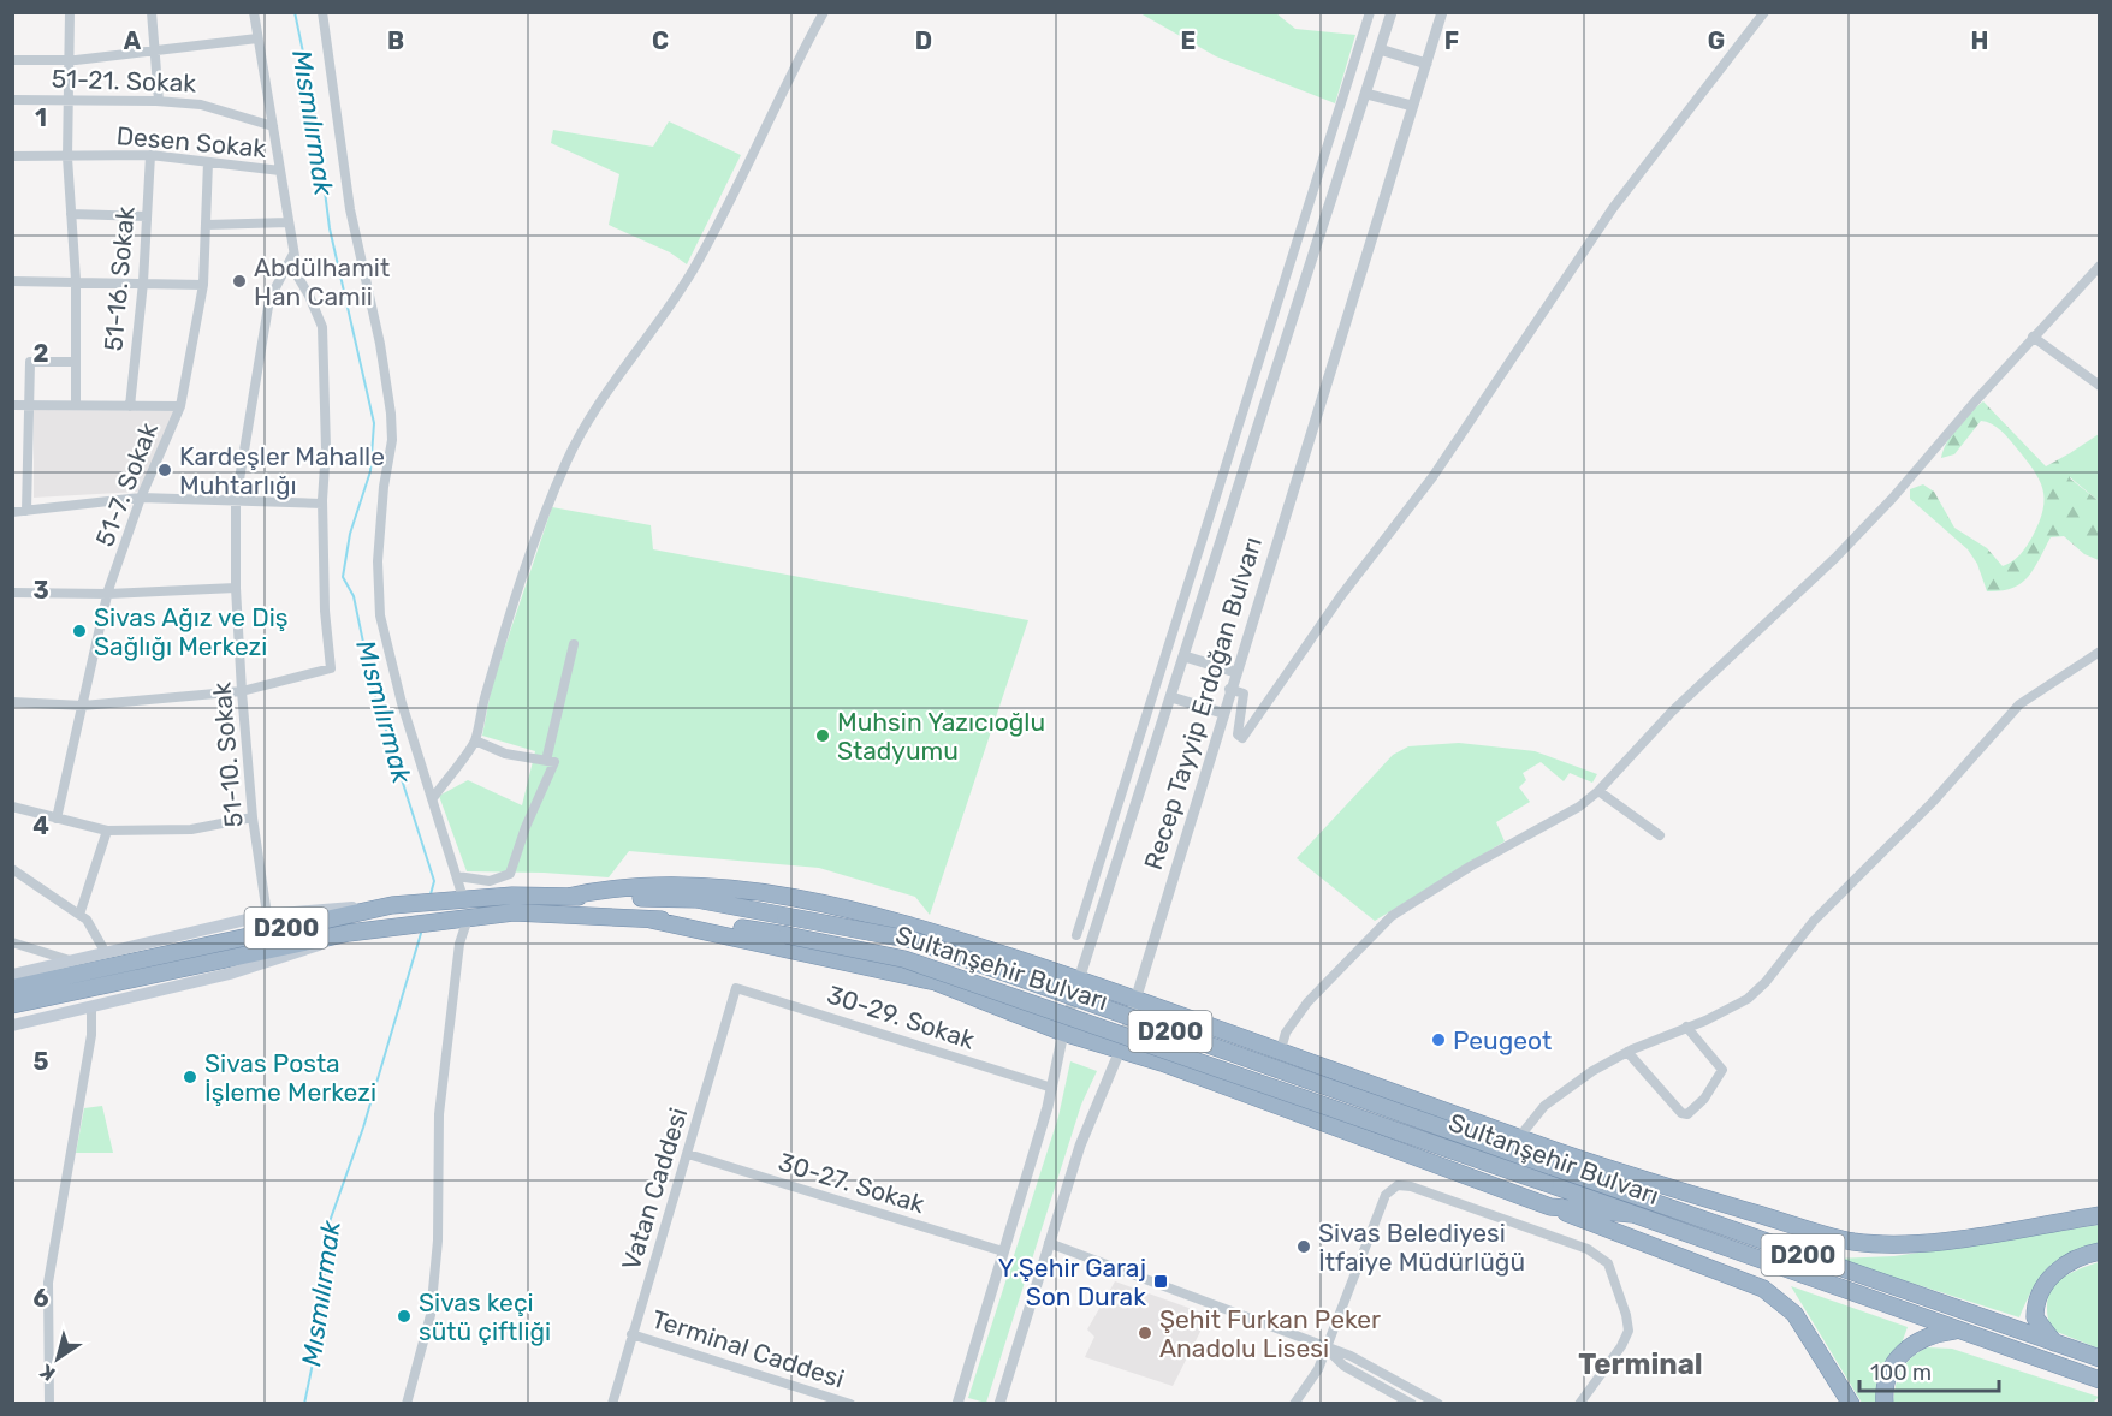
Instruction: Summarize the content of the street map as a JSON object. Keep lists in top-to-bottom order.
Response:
{
  "streets": {
    "highway": ["D200", "Sultanşehir Bulvarı"],
    "street": [
      "51-21. Sokak",
      "Desen Sokak",
      "51-16. Sokak",
      "51-7. Sokak",
      "Recep Tayyip Erdoğan Bulvarı",
      "51-10. Sokak",
      "30-29. Sokak",
      "30-27. Sokak",
      "Vatan Caddesi",
      "Terminal Caddesi"
    ]
  },
  "crossings": [
    ["Desen Sokak", "51-16. Sokak"],
    ["Desen Sokak", "51-7. Sokak"],
    ["Recep Tayyip Erdoğan Bulvarı", "30-29. Sokak"],
    ["Recep Tayyip Erdoğan Bulvarı", "30-27. Sokak"],
    ["30-29. Sokak", "Vatan Caddesi"],
    ["30-27. Sokak", "Vatan Caddesi"],
    ["Vatan Caddesi", "Terminal Caddesi"]
  ],
  "districts": ["Terminal"],
  "water": ["Mısmılırmak"],
  "places": {
    "other": [
      "Abdülhamit Han Camii",
      "Kardeşler Mahalle Muhtarlığı",
      "Sivas Ağız ve Diş Sağlığı Merkezi",
      "Muhsin Yazıcıoğlu Stadyumu",
      "Peugeot",
      "Sivas Posta İşleme Merkezi",
      "Sivas Belediyesi İtfaiye Müdürlüğü",
      "Sivas keçi sütü çiftliği",
      "Şehit Furkan Peker Anadolu Lisesi"
    ],
    "transit": ["Y.Şehir Garaj Son Durak"]
  },
  "scale_bar": "100 m",
  "north": "bottom left",
  "grid": {
    "columns": [
      "A",
      "B",
      "C",
      "D",
      "E",
      "F",
      "G",
      "H"
    ],
    "rows": [
      "1",
      "2",
      "3",
      "4",
      "5",
      "6"
    ]
  }
}
